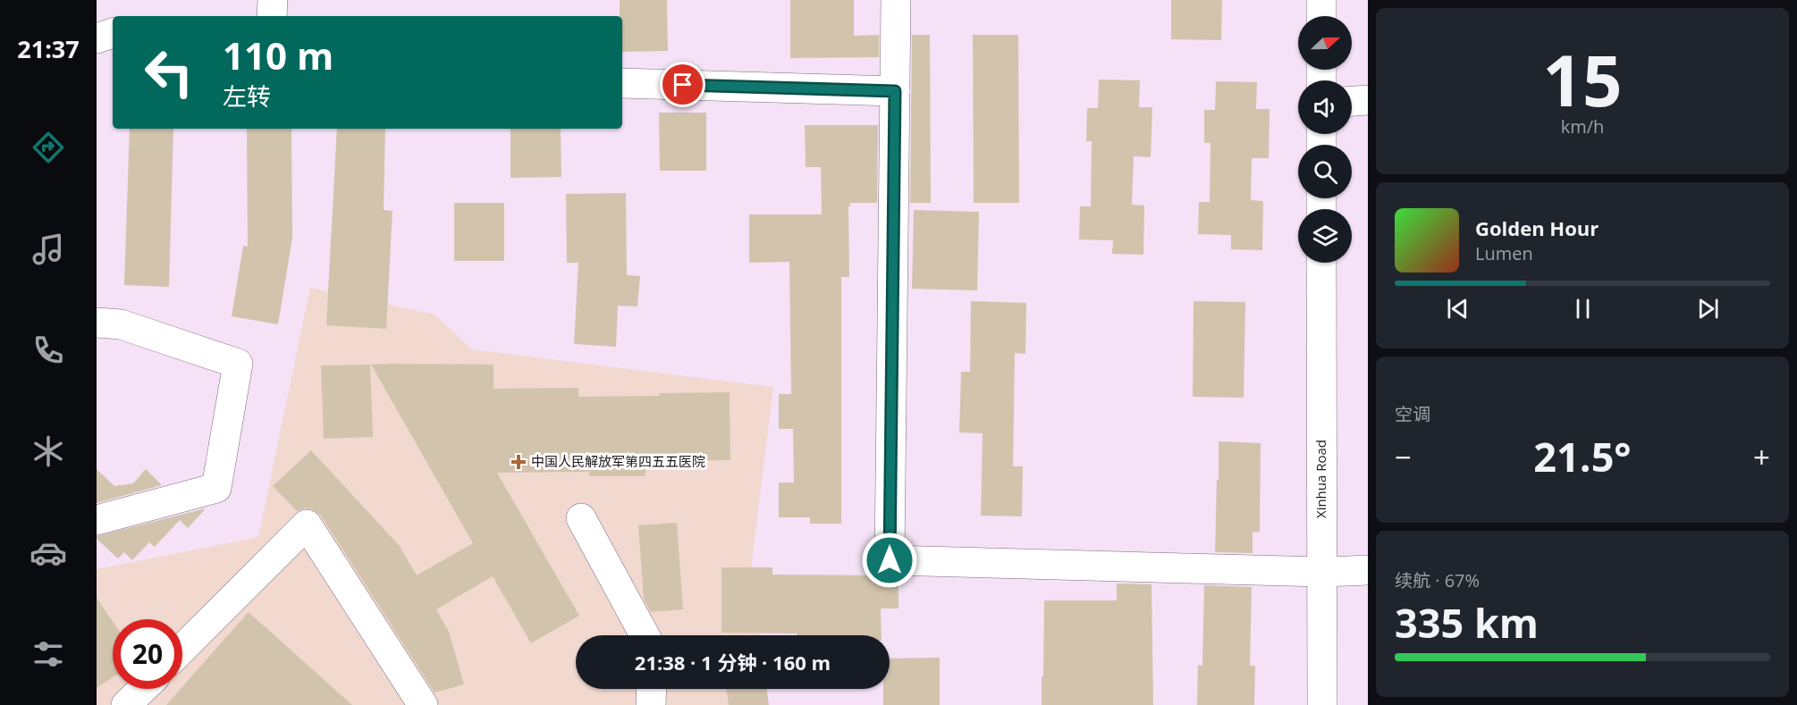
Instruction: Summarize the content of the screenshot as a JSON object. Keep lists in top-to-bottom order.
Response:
{
  "streets": {
    "street": ["Xinhua Road"]
  },
  "places": {
    "health": ["中国人民解放军第四五五医院"]
  },
  "north": "right",
  "page": {
    "tabs": "21:37",
    "tile": [
      ["15", "km/h"],
      "空调",
      ["续航 · 67%", "335 km"]
    ],
    "turn": ["110 m", "左转"],
    "song": ["Golden Hour", "Lumen"],
    "heat": ["−", "21.5°", "+"],
    "limit": "20",
    "trip": "21:38 · 1 分钟 · 160 m"
  }
}
